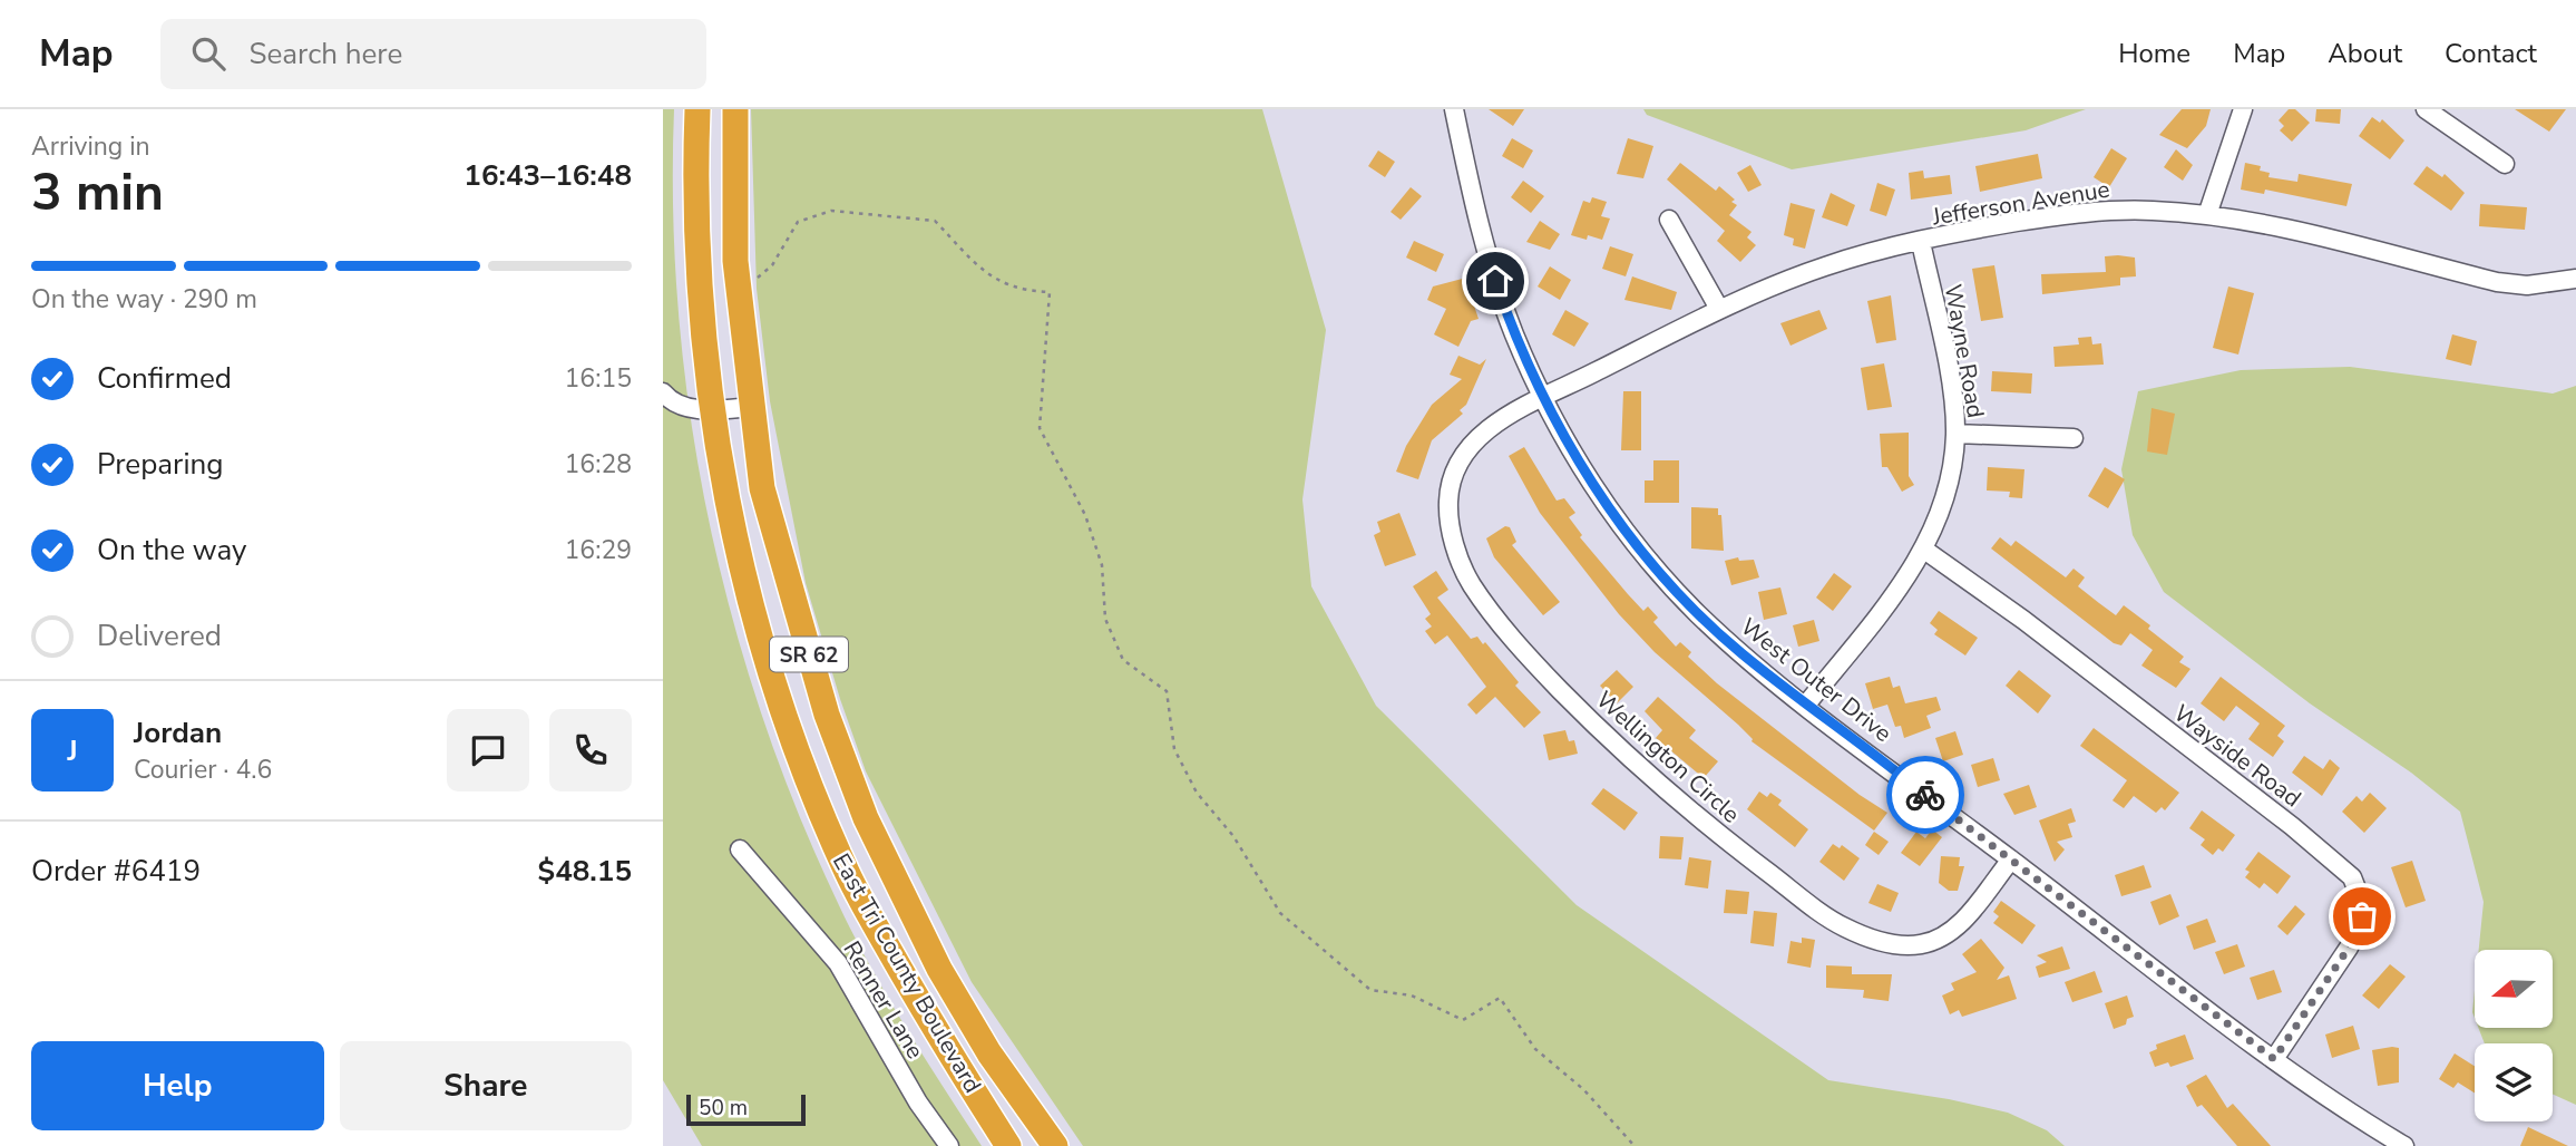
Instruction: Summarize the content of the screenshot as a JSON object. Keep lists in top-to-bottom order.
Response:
{
  "streets": {
    "highway": ["SR 62", "East Tri County Boulevard"],
    "street": [
      "Jefferson Avenue",
      "Wayne Road",
      "West Outer Drive",
      "Wayside Road",
      "Wellington Circle",
      "Renner Lane"
    ]
  },
  "crossings": [
    ["Jefferson Avenue", "Wayne Road"],
    ["Jefferson Avenue", "West Outer Drive"],
    ["Jefferson Avenue", "Wellington Circle"],
    ["Wayne Road", "West Outer Drive"],
    ["Wayne Road", "Wayside Road"],
    ["West Outer Drive", "Wayside Road"],
    ["West Outer Drive", "Wellington Circle"]
  ],
  "scale_bar": "50 m",
  "north": "left",
  "page": {
    "header": "Map",
    "search": "Search here",
    "nav": [
      "Home",
      "Map",
      "About",
      "Contact"
    ],
    "heading": ["3 min", "Arriving in", "16:43–16:48"],
    "panel": [
      "Jordan",
      "Courier · 4.6",
      "Order #6419",
      "$48.15"
    ],
    "bar": "On the way · 290 m",
    "list": [
      ["Confirmed", "16:15"],
      ["Preparing", "16:28"],
      ["On the way", "16:29"],
      "Delivered"
    ],
    "round": "J",
    "buttons": ["Help", "Share"],
    "scale": "50 m"
  }
}
